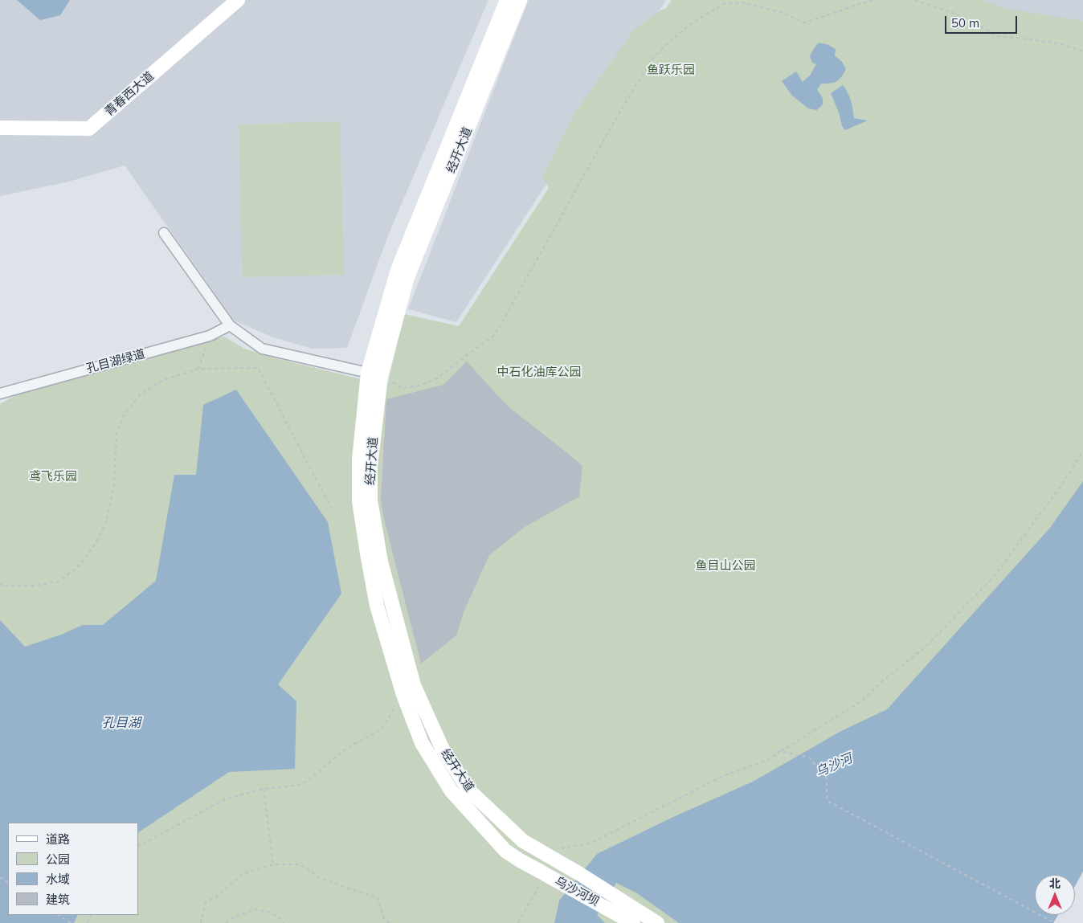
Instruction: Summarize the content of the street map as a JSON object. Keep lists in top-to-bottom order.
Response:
{
  "streets": {
    "main road": ["青春西大道", "经开大道", "乌沙河坝"],
    "street": ["孔目湖绿道"]
  },
  "crossings": [
    ["经开大道", "乌沙河坝"]
  ],
  "water": ["孔目湖", "乌沙河"],
  "parks": [
    "鱼跃乐园",
    "中石化油库公园",
    "鸢飞乐园",
    "鱼目山公园"
  ],
  "legend": [
    "道路",
    "公园",
    "水域",
    "建筑"
  ],
  "scale_bar": "50 m",
  "north": "top"
}
